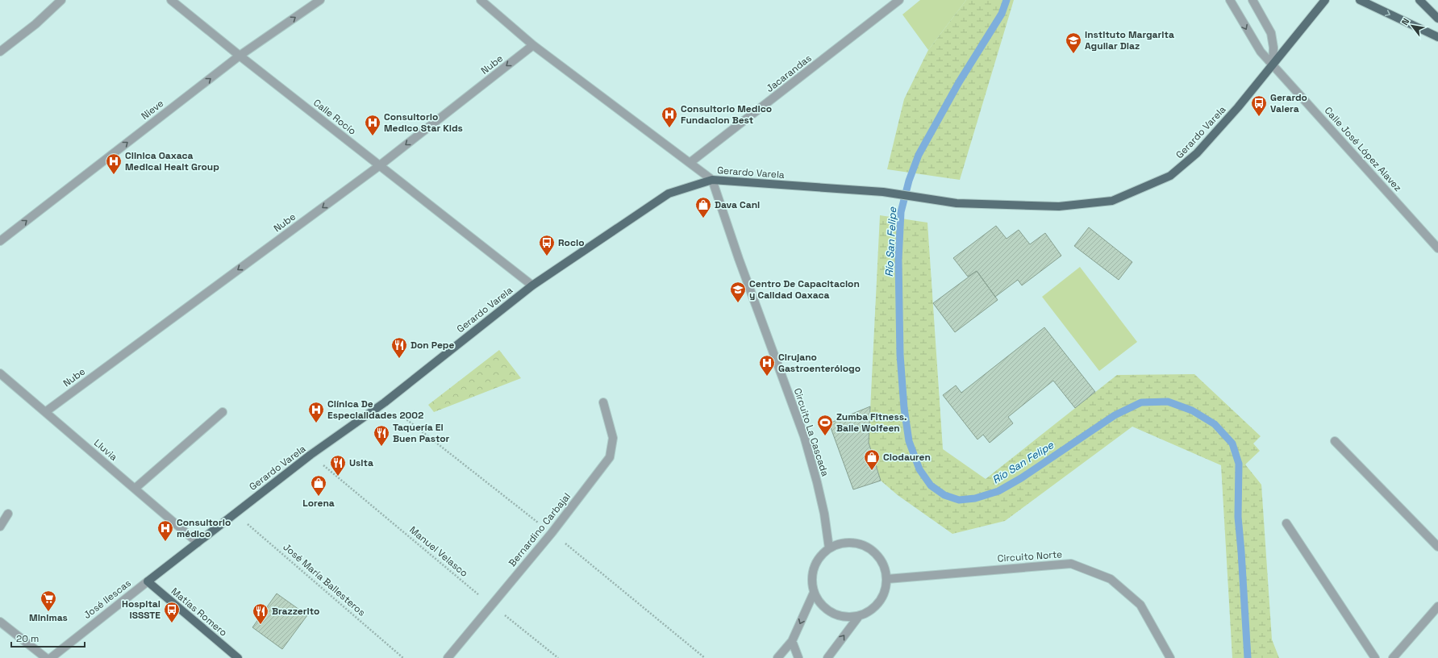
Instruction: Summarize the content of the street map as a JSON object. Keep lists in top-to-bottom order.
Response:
{
  "streets": {
    "main road": ["Gerardo Varela", "Matías Romero"],
    "street": [
      "Nube",
      "Jacarandas",
      "Nieve",
      "Calle Rocío",
      "Calle José López Alavez",
      "Circuito La Cascada",
      "Lluvia",
      "Bernardino Carbajal",
      "Circuito Norte",
      "José Ilescas"
    ],
    "path": ["Manuel Velasco", "José María Ballesteros"]
  },
  "crossings": [
    ["Nube", "Calle Rocío"],
    ["Nube", "Lluvia"],
    ["Nieve", "Calle Rocío"],
    ["Calle Rocío", "Gerardo Varela"],
    ["Gerardo Varela", "Calle José López Alavez"],
    ["Gerardo Varela", "Circuito La Cascada"],
    ["Gerardo Varela", "Lluvia"],
    ["Gerardo Varela", "Manuel Velasco"],
    ["Gerardo Varela", "José María Ballesteros"],
    ["Gerardo Varela", "José Ilescas"],
    ["Gerardo Varela", "Matías Romero"],
    ["Circuito La Cascada", "Circuito Norte"],
    ["Bernardino Carbajal", "Manuel Velasco"],
    ["José Ilescas", "Matías Romero"]
  ],
  "one_way": ["Nube", "Nieve"],
  "water": ["Río San Felipe"],
  "places": {
    "school or university": ["Instituto Margarita Aguilar Diaz", "Centro De Capacitacion y Calidad Oaxaca"],
    "bus stop": ["Gerardo Valera", "Rocio", "Hospital ISSSTE"],
    "hospital": [
      "Consultorio Medico Fundacion Best",
      "Consultorio Medico Star Kids",
      "Clinica Oaxaca Medical Healt Group",
      "Cirujano Gastroenterólogo",
      "Clínica De Especialidades 2002",
      "Consultorio médico"
    ],
    "shop": ["Dava Cani", "Clodauren", "Lorena"],
    "restaurant": [
      "Don Pepe",
      "Taquería El Buen Pastor",
      "Usita",
      "Brazzerito"
    ],
    "sports": ["Zumba Fitness. Baile Wolfeen"],
    "supermarket": ["Minimas"]
  },
  "scale_bar": "20 m",
  "north": "top left"
}
